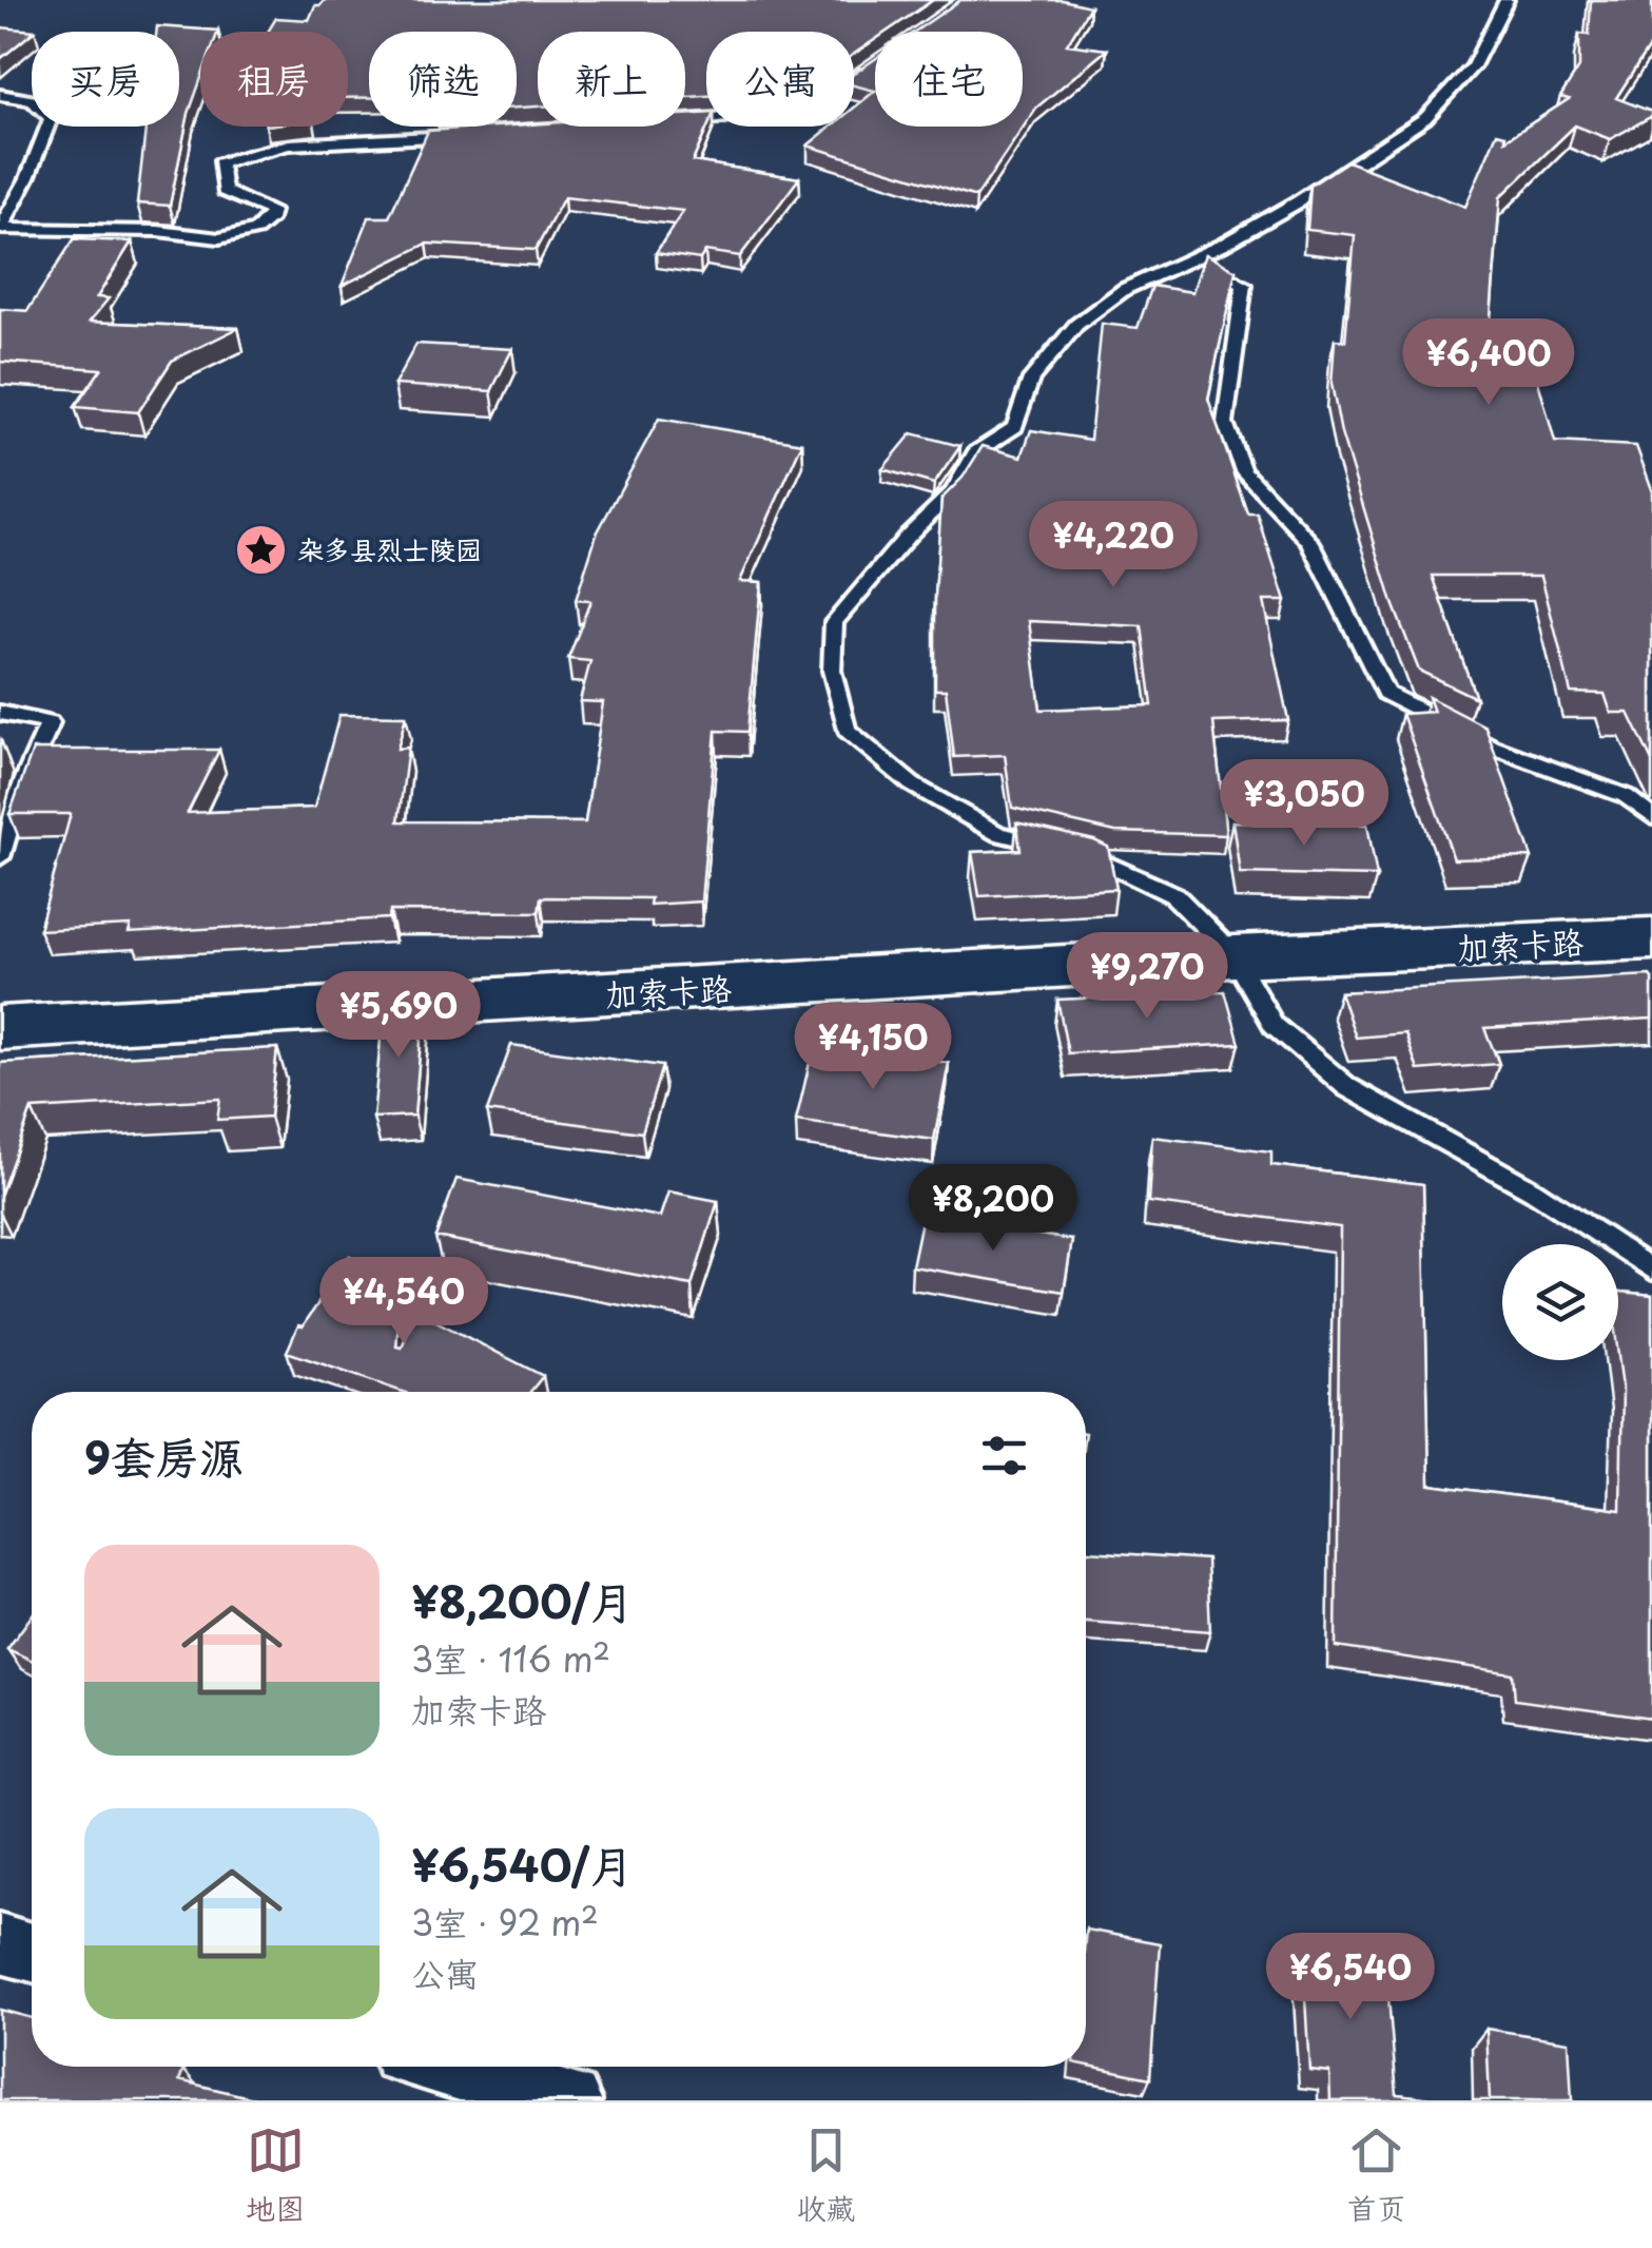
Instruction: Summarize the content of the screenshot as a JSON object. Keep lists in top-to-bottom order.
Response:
{
  "streets": {
    "main road": ["加索卡路"]
  },
  "places": {
    "place": ["杂多县烈士陵园"]
  },
  "page": {
    "chip": [
      "买房",
      "租房",
      "筛选",
      "新上",
      "公寓",
      "住宅"
    ],
    "price": [
      "¥6,400",
      "¥4,220",
      "¥3,050",
      "¥9,270",
      "¥5,690",
      "¥4,150",
      "¥8,200",
      "¥4,540",
      "¥6,540"
    ],
    "heading": "9套房源",
    "list": [
      {
        "name": "¥8,200/月",
        "note": "3室 · 116 m² · 加索卡路"
      },
      {
        "name": "¥6,540/月",
        "note": "3室 · 92 m² · 公寓"
      }
    ],
    "tabs": ["地图", "收藏", "首页"]
  }
}
